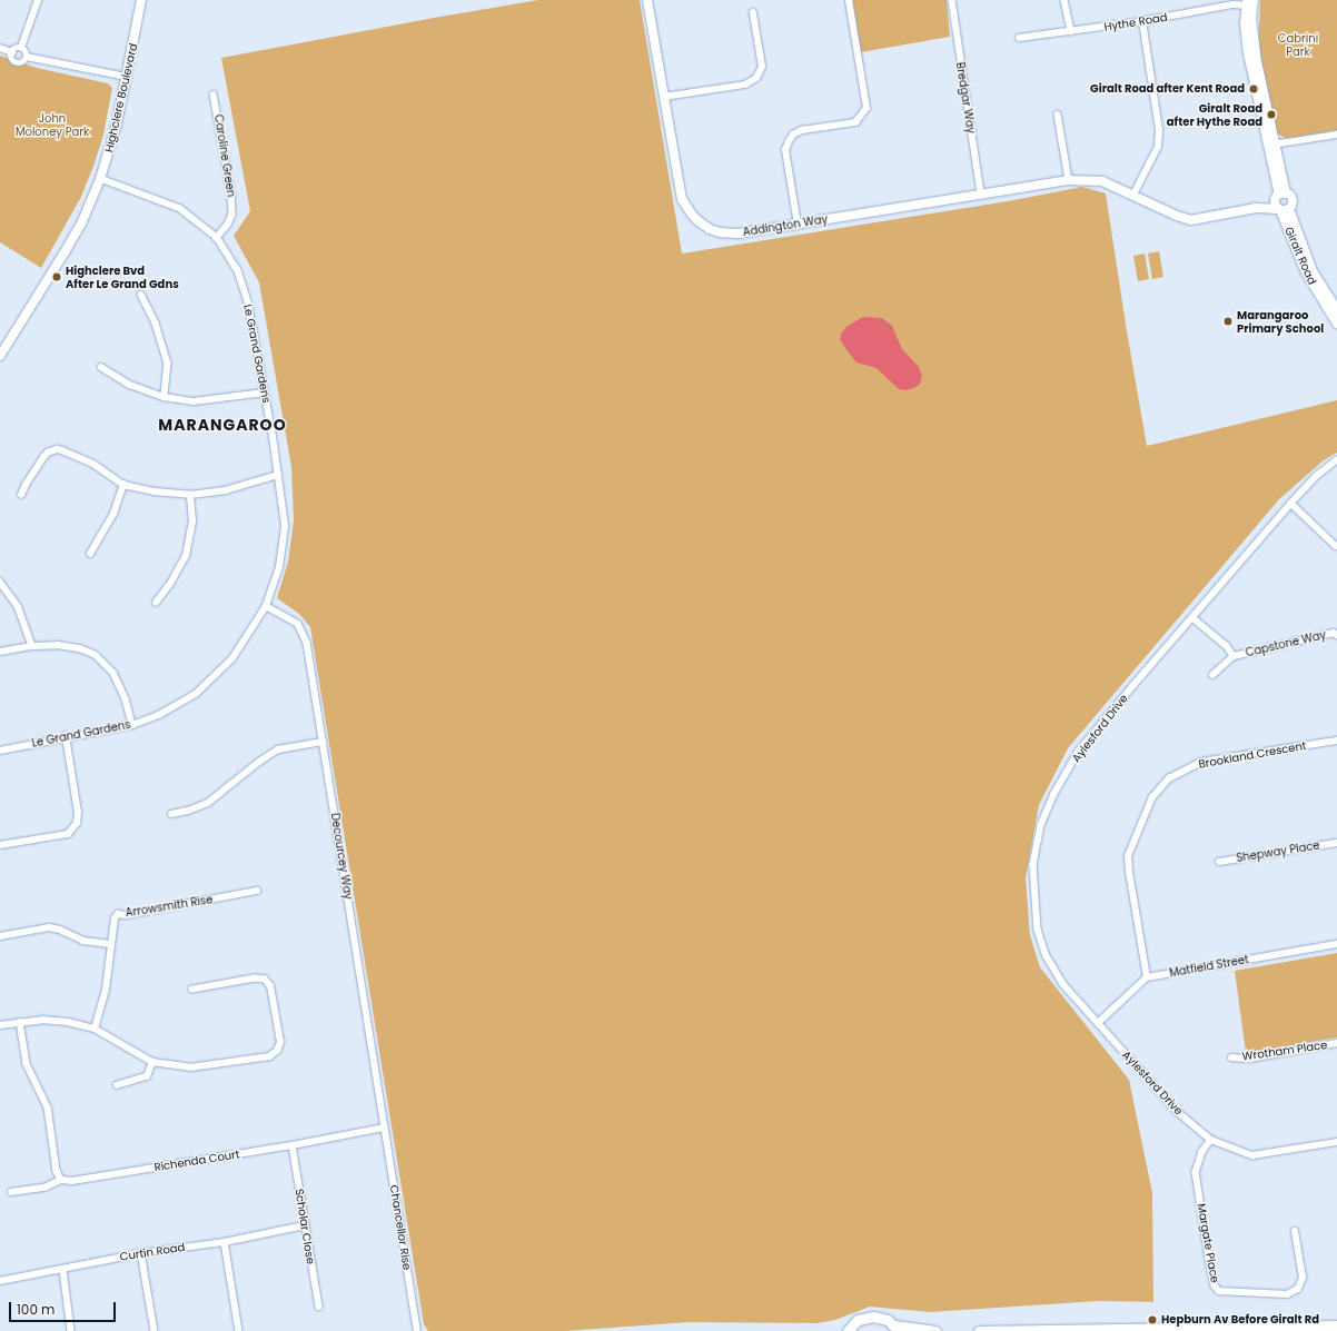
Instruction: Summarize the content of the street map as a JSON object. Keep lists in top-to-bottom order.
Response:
{
  "streets": {
    "street": [
      "Hythe Road",
      "Highclere Boulevard",
      "Bredgar Way",
      "Caroline Green",
      "Addington Way",
      "Giralt Road",
      "Le Grand Gardens",
      "Capstone Way",
      "Aylesford Drive",
      "Brookland Crescent",
      "Shepway Place",
      "Decourcey Way",
      "Arrowsmith Rise",
      "Matfield Street",
      "Wrotham Place",
      "Richenda Court",
      "Scholar Close",
      "Chancellor Rise",
      "Margate Place",
      "Curtin Road"
    ]
  },
  "crossings": [
    ["Highclere Boulevard", "Le Grand Gardens"],
    ["Bredgar Way", "Addington Way"],
    ["Caroline Green", "Le Grand Gardens"],
    ["Addington Way", "Giralt Road"],
    ["Le Grand Gardens", "Decourcey Way"],
    ["Capstone Way", "Aylesford Drive"],
    ["Aylesford Drive", "Margate Place"],
    ["Brookland Crescent", "Matfield Street"],
    ["Decourcey Way", "Richenda Court"],
    ["Decourcey Way", "Chancellor Rise"],
    ["Richenda Court", "Scholar Close"],
    ["Richenda Court", "Chancellor Rise"],
    ["Scholar Close", "Curtin Road"]
  ],
  "districts": ["MARANGAROO"],
  "parks": ["Cabrini Park", "John Moloney Park"],
  "places": [
    "Giralt Road after Kent Road",
    "Giralt Road after Hythe Road",
    "Highclere Bvd After Le Grand Gdns",
    "Marangaroo Primary School",
    "Hepburn Av Before Giralt Rd"
  ],
  "scale_bar": "100 m"
}
